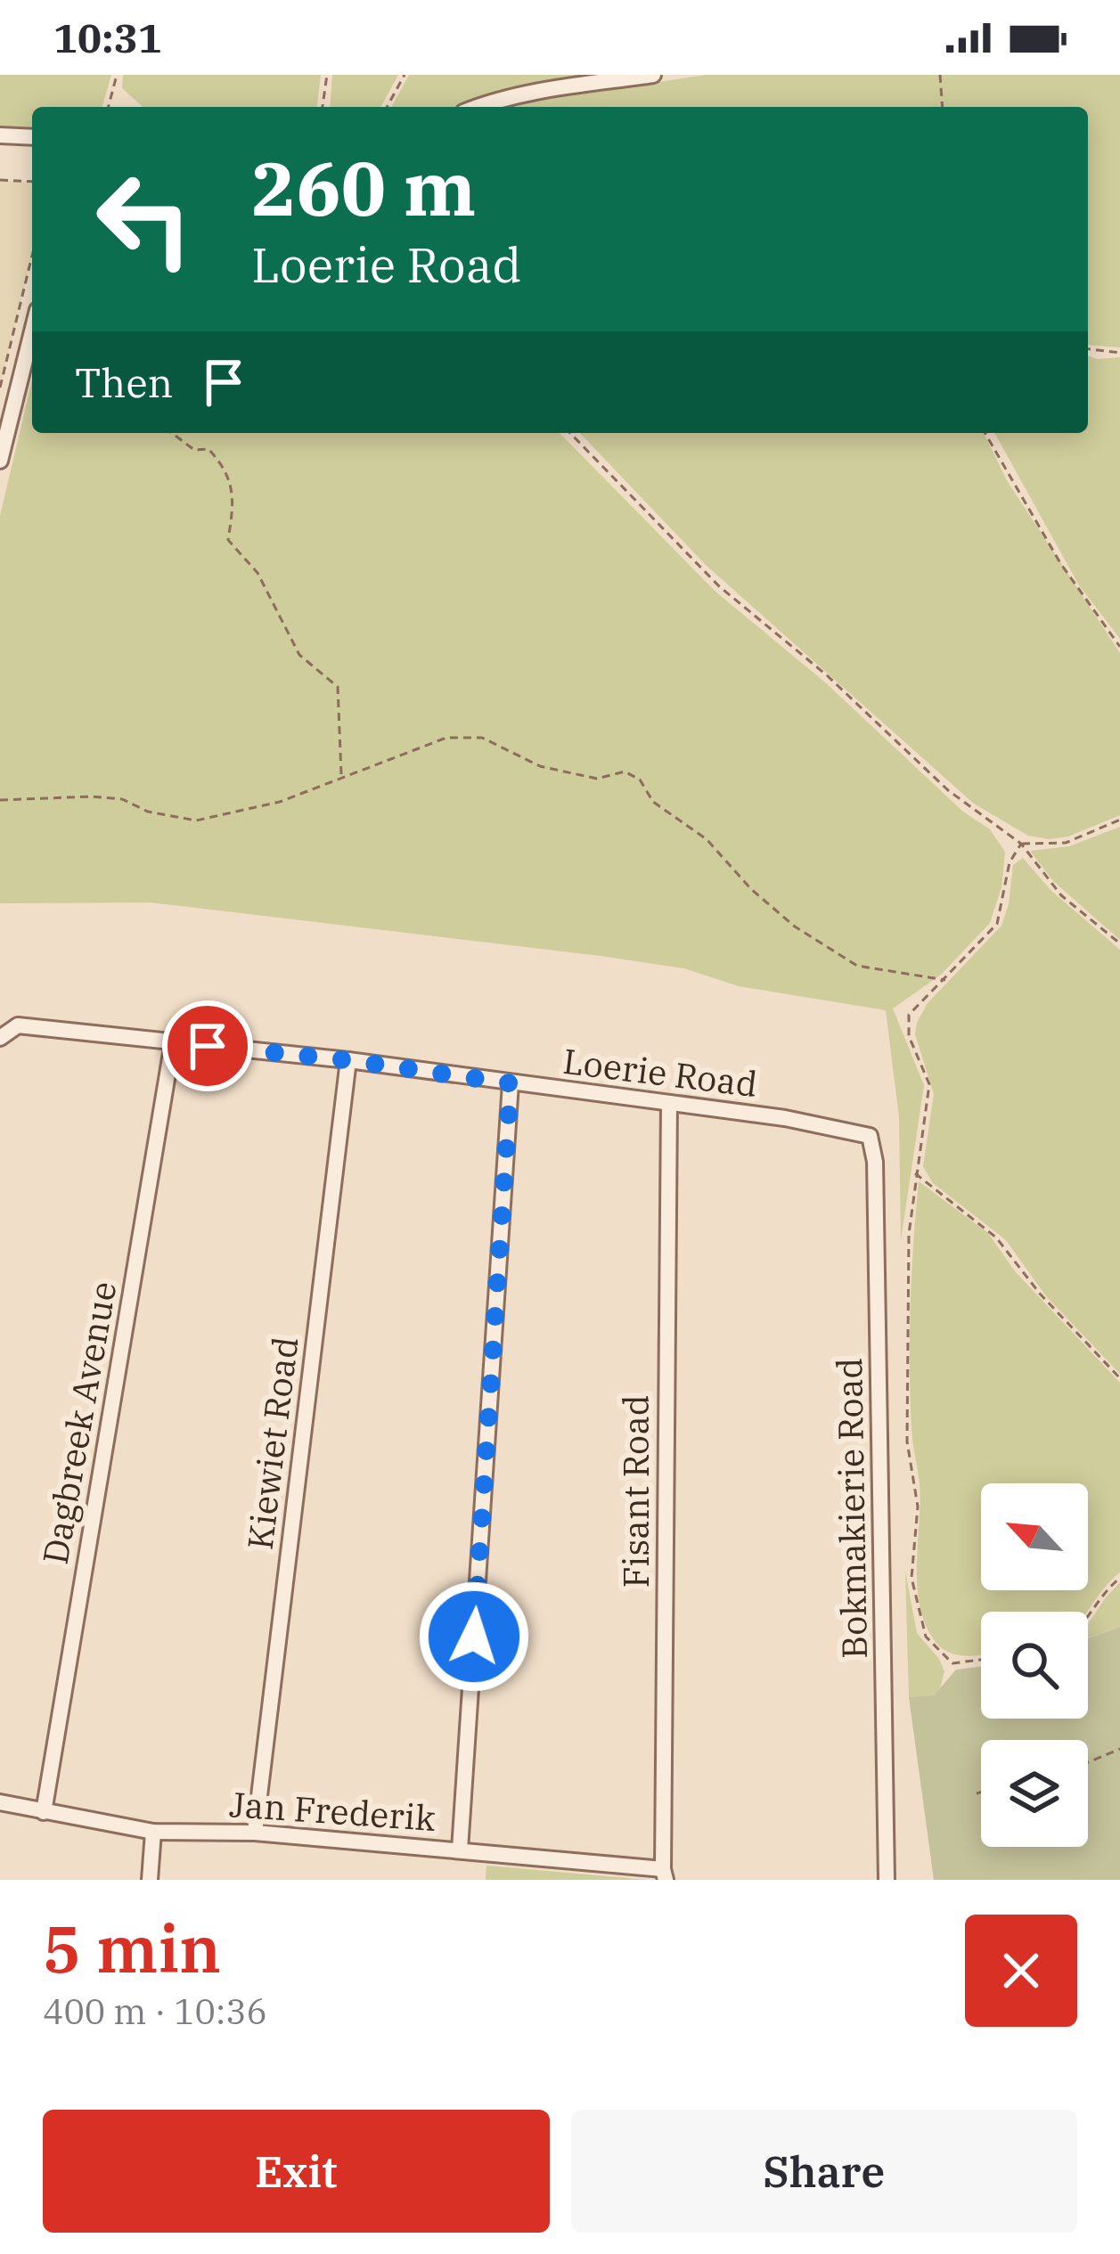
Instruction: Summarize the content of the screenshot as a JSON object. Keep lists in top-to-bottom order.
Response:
{
  "streets": {
    "street": [
      "Loerie Road",
      "Dagbreek Avenue",
      "Kiewiet Road",
      "Fisant Road",
      "Bokmakierie Road",
      "Jan Frederik"
    ]
  },
  "crossings": [
    ["Loerie Road", "Dagbreek Avenue"],
    ["Loerie Road", "Kiewiet Road"],
    ["Loerie Road", "Fisant Road"],
    ["Loerie Road", "Bokmakierie Road"],
    ["Dagbreek Avenue", "Jan Frederik"],
    ["Kiewiet Road", "Jan Frederik"],
    ["Fisant Road", "Jan Frederik"]
  ],
  "north": "top left",
  "page": {
    "status": "10:31",
    "turn": ["260 m", "Loerie Road"],
    "then": "Then",
    "heading": ["5 min", "400 m · 10:36"],
    "buttons": ["Exit", "Share"]
  }
}
